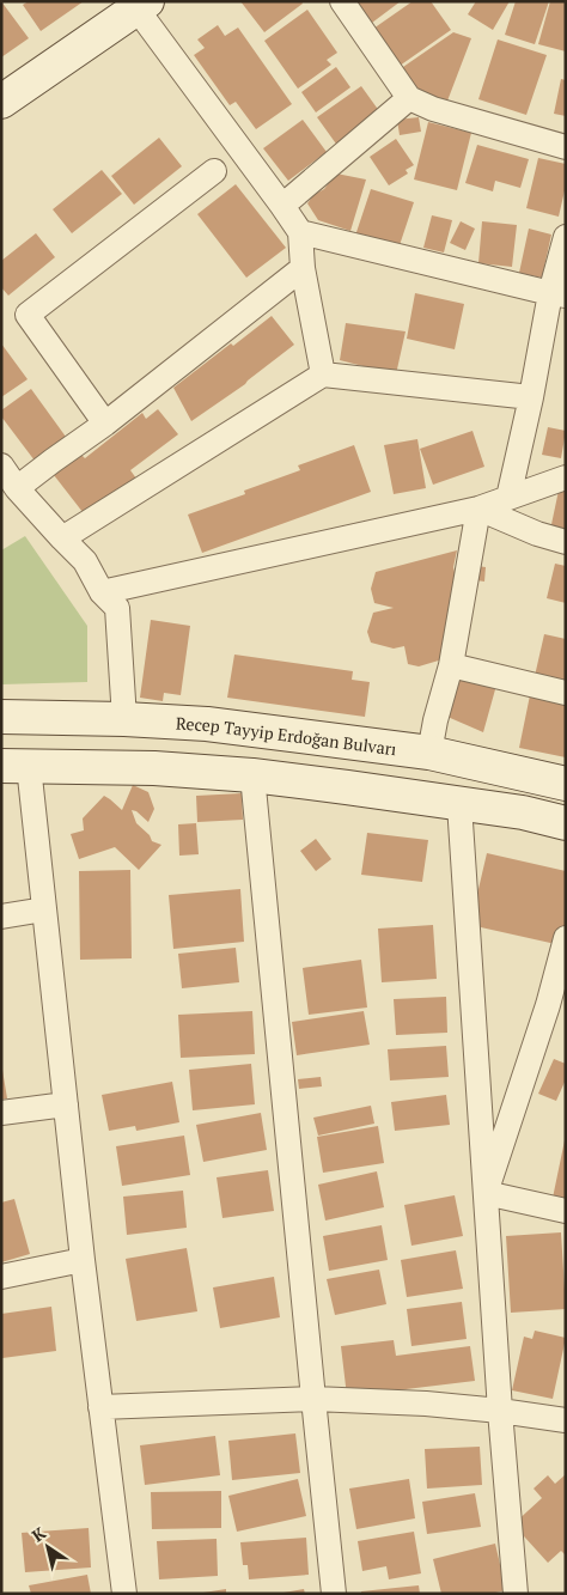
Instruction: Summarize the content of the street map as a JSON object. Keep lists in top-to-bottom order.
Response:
{
  "streets": {
    "main road": ["Recep Tayyip Erdoğan Bulvarı"]
  },
  "north": "top left"
}
